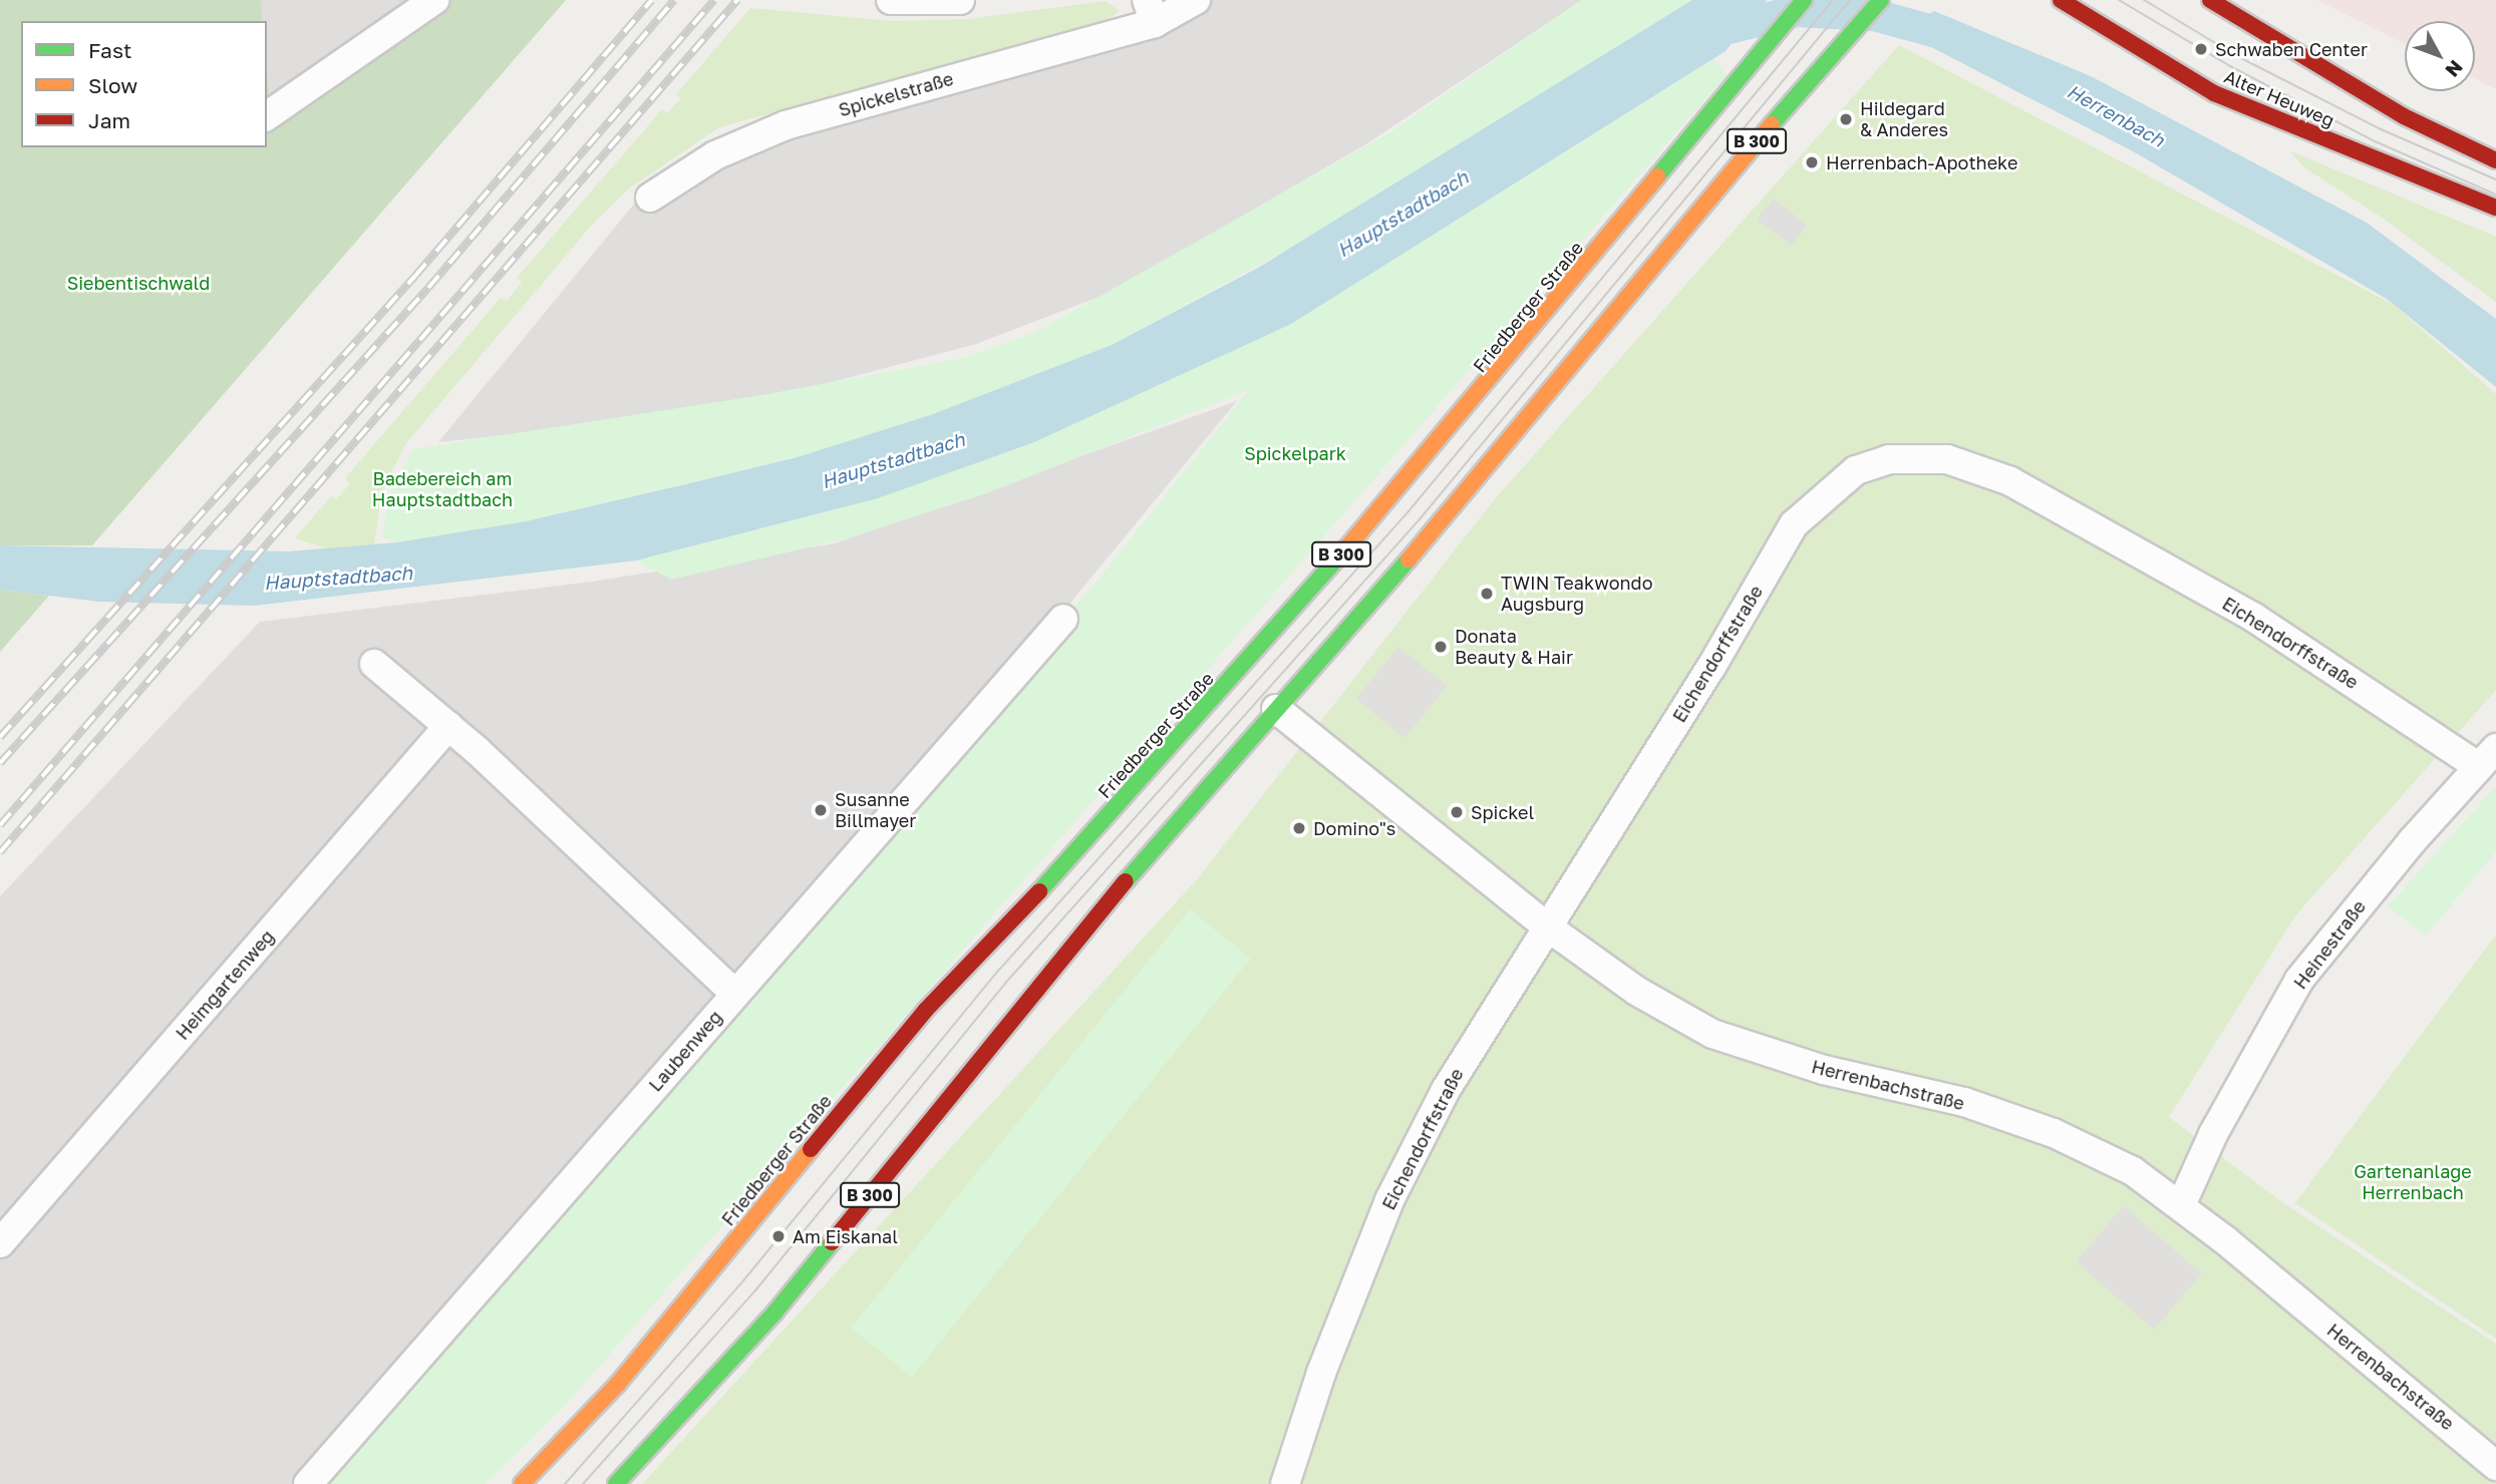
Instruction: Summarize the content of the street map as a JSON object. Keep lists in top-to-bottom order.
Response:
{
  "streets": {
    "main road": ["Alter Heuweg", "B 300", "Friedberger Straße"],
    "street": [
      "Spickelstraße",
      "Eichendorffstraße",
      "Heinestraße",
      "Heimgartenweg",
      "Laubenweg",
      "Herrenbachstraße"
    ]
  },
  "crossings": [
    ["B 300", "Herrenbachstraße"],
    ["Eichendorffstraße", "Heinestraße"],
    ["Eichendorffstraße", "Herrenbachstraße"],
    ["Heinestraße", "Herrenbachstraße"]
  ],
  "water": ["Herrenbach", "Hauptstadtbach"],
  "parks": [
    "Siebentischwald",
    "Spickelpark",
    "Badebereich am Hauptstadtbach",
    "Gartenanlage Herrenbach"
  ],
  "places": [
    "Schwaben Center",
    "Hildegard & Anderes",
    "Herrenbach-Apotheke",
    "TWIN Teakwondo Augsburg",
    "Donata Beauty & Hair",
    "Susanne Billmayer",
    "Spickel",
    "Domino\"s",
    "Am Eiskanal"
  ],
  "legend": ["Fast", "Slow", "Jam"],
  "north": "bottom right"
}
